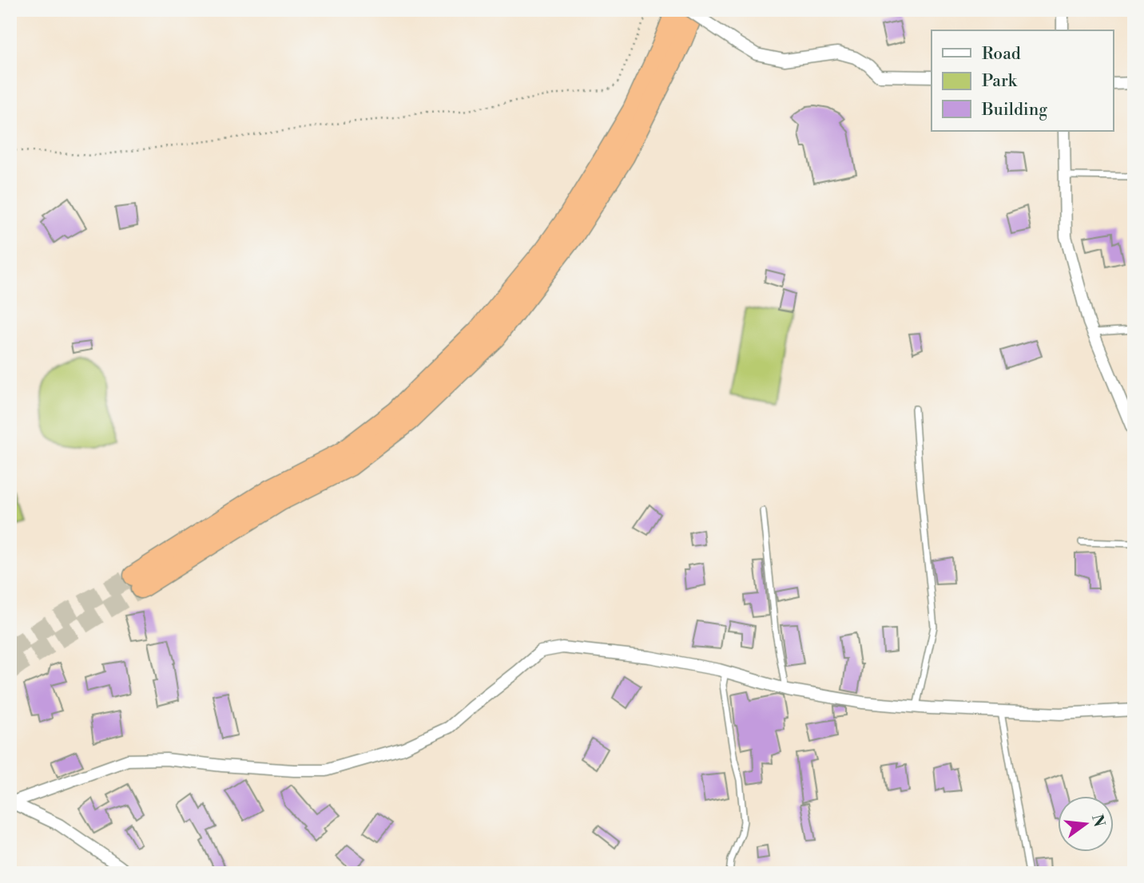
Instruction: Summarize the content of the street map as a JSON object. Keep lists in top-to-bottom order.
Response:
{
  "legend": ["Road", "Park", "Building"],
  "north": "right"
}
